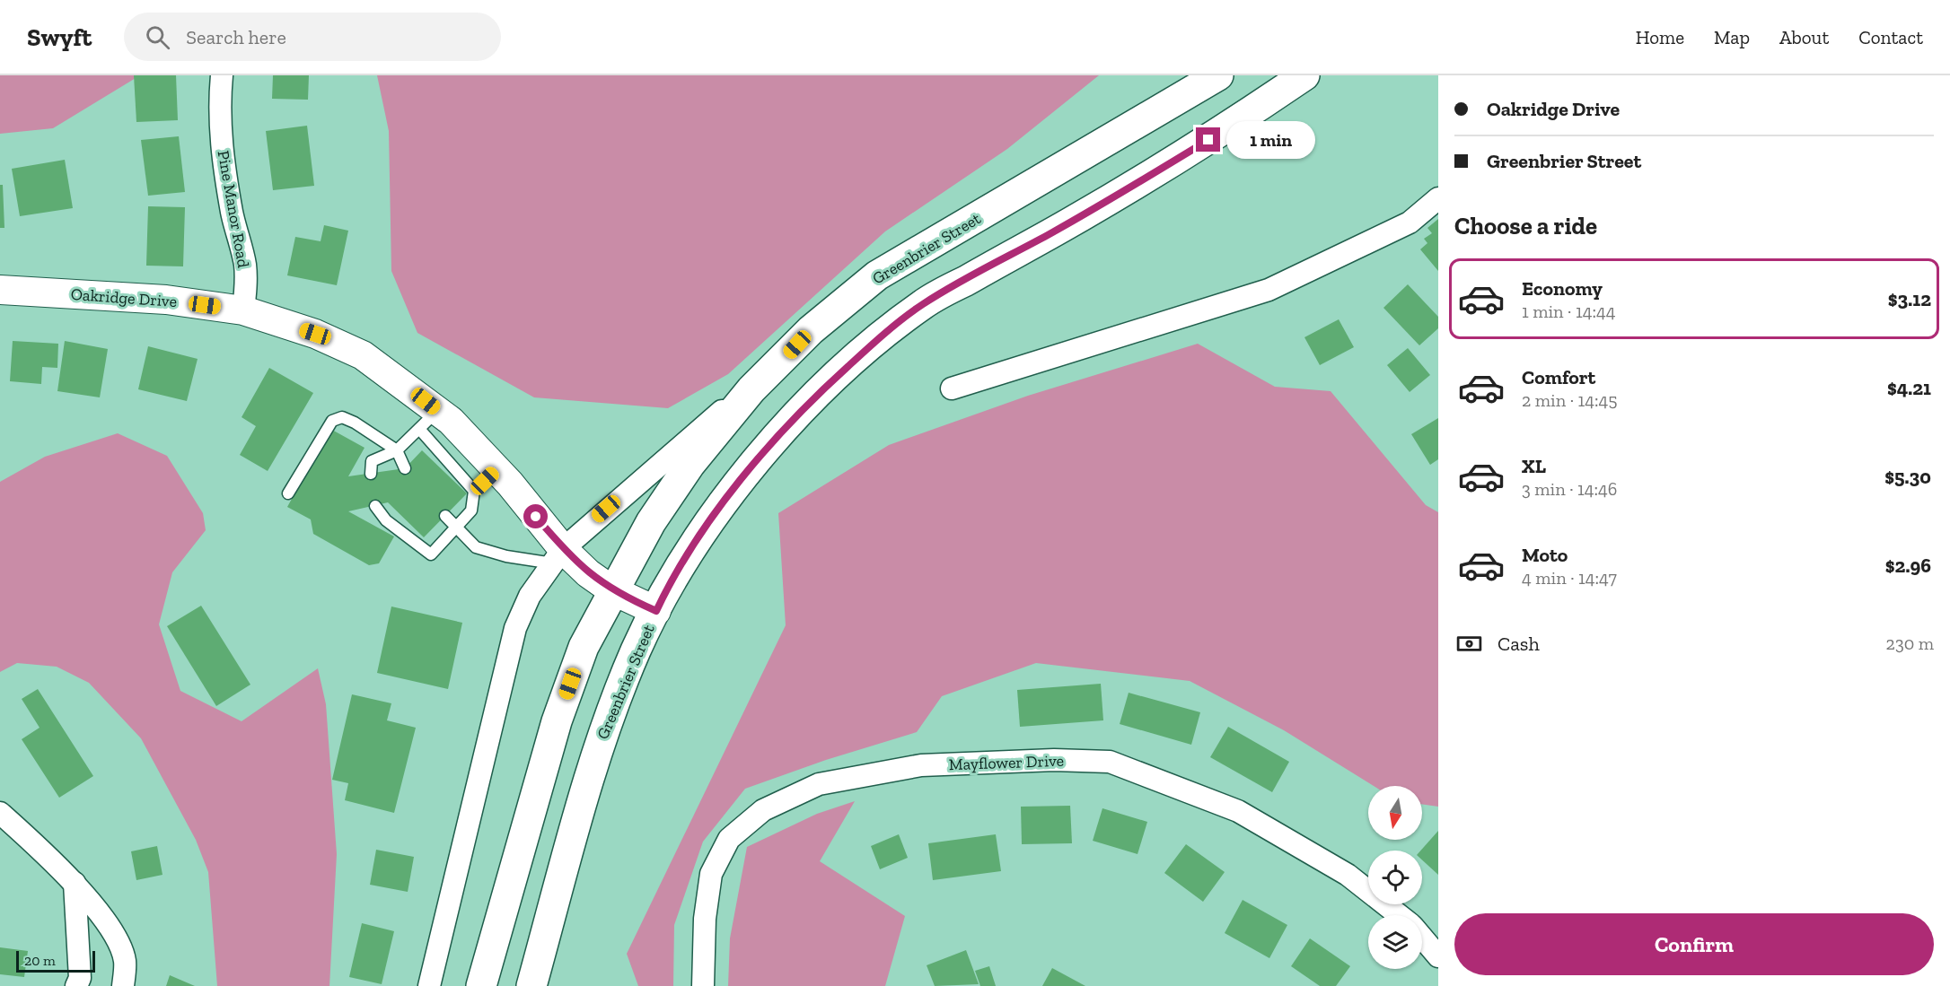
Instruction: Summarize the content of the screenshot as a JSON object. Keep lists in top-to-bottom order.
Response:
{
  "streets": {
    "main road": ["Greenbrier Street"],
    "street": ["Pine Manor Road", "Oakridge Drive", "Mayflower Drive"]
  },
  "crossings": [
    ["Pine Manor Road", "Oakridge Drive"],
    ["Greenbrier Street", "Oakridge Drive"]
  ],
  "scale_bar": "20 m",
  "north": "bottom",
  "page": {
    "header": "Swyft",
    "search": "Search here",
    "nav": [
      "Home",
      "Map",
      "About",
      "Contact"
    ],
    "banner": ["Oakridge Drive", "Greenbrier Street"],
    "bubble": "1 min",
    "heading": "Choose a ride",
    "list": [
      {
        "name": "Economy",
        "note": "1 min · 14:44",
        "value": "$3.12"
      },
      {
        "name": "Comfort",
        "note": "2 min · 14:45",
        "value": "$4.21"
      },
      {
        "name": "XL",
        "note": "3 min · 14:46",
        "value": "$5.30"
      },
      {
        "name": "Moto",
        "note": "4 min · 14:47",
        "value": "$2.96"
      }
    ],
    "pay": ["Cash", "230 m"],
    "buttons": "Confirm",
    "scale": "20 m"
  }
}
